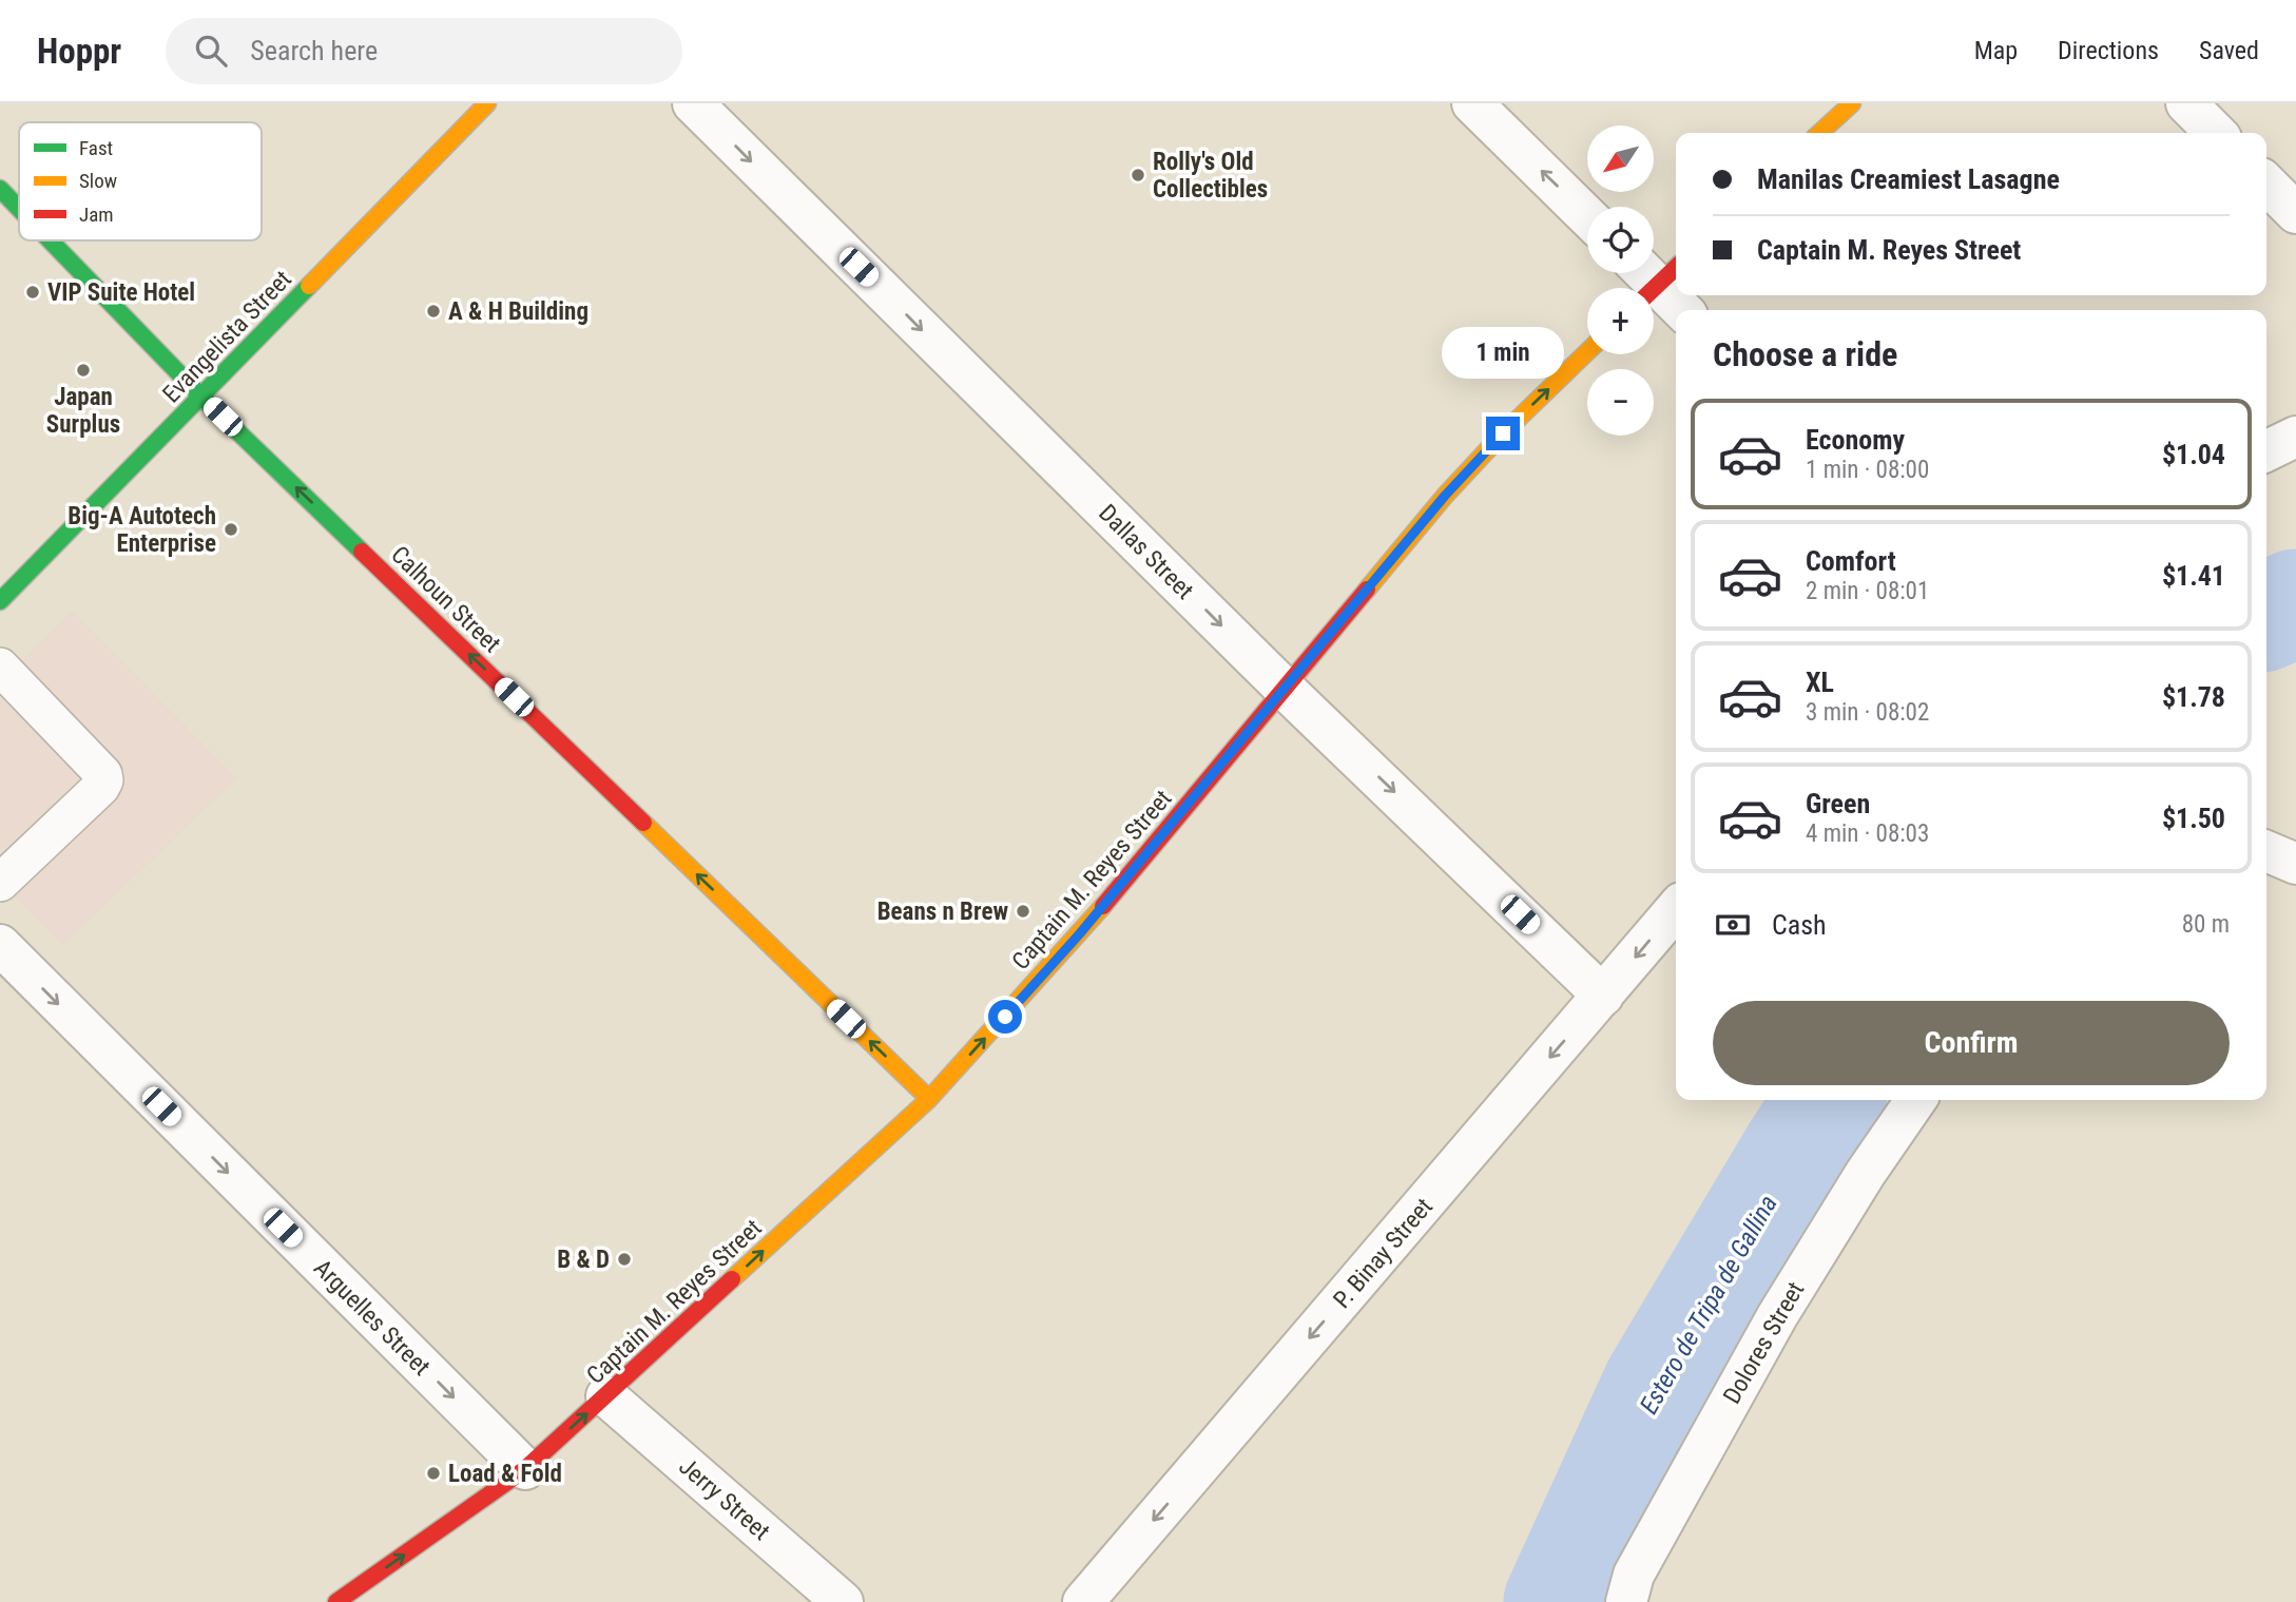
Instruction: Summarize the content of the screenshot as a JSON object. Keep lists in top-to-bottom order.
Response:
{
  "streets": {
    "street": [
      "Evangelista Street",
      "Dallas Street",
      "Calhoun Street",
      "Captain M. Reyes Street",
      "P. Binay Street",
      "Arguelles Street",
      "Dolores Street",
      "Jerry Street"
    ]
  },
  "crossings": [
    ["Evangelista Street", "Calhoun Street"],
    ["Dallas Street", "Captain M. Reyes Street"],
    ["Dallas Street", "P. Binay Street"],
    ["Calhoun Street", "Captain M. Reyes Street"],
    ["Captain M. Reyes Street", "Arguelles Street"],
    ["Captain M. Reyes Street", "Jerry Street"]
  ],
  "one_way": [
    "Dallas Street",
    "Calhoun Street",
    "Captain M. Reyes Street",
    "P. Binay Street",
    "Arguelles Street"
  ],
  "water": ["Estero de Tripa de Gallina"],
  "places": [
    "Rolly's Old Collectibles",
    "VIP Suite Hotel",
    "A & H Building",
    "Japan Surplus",
    "Big-A Autotech Enterprise",
    "Beans n Brew",
    "B & D",
    "Load & Fold"
  ],
  "legend": ["Fast", "Slow", "Jam"],
  "north": "bottom left",
  "page": {
    "header": "Hoppr",
    "search": "Search here",
    "nav": ["Map", "Directions", "Saved"],
    "map_buttons": ["+", "−"],
    "banner": ["Manilas Creamiest Lasagne", "Captain M. Reyes Street"],
    "heading": "Choose a ride",
    "bubble": "1 min",
    "list": [
      {
        "name": "Economy",
        "note": "1 min · 08:00",
        "value": "$1.04"
      },
      {
        "name": "Comfort",
        "note": "2 min · 08:01",
        "value": "$1.41"
      },
      {
        "name": "XL",
        "note": "3 min · 08:02",
        "value": "$1.78"
      },
      {
        "name": "Green",
        "note": "4 min · 08:03",
        "value": "$1.50"
      }
    ],
    "pay": ["Cash", "80 m"],
    "buttons": "Confirm"
  }
}
